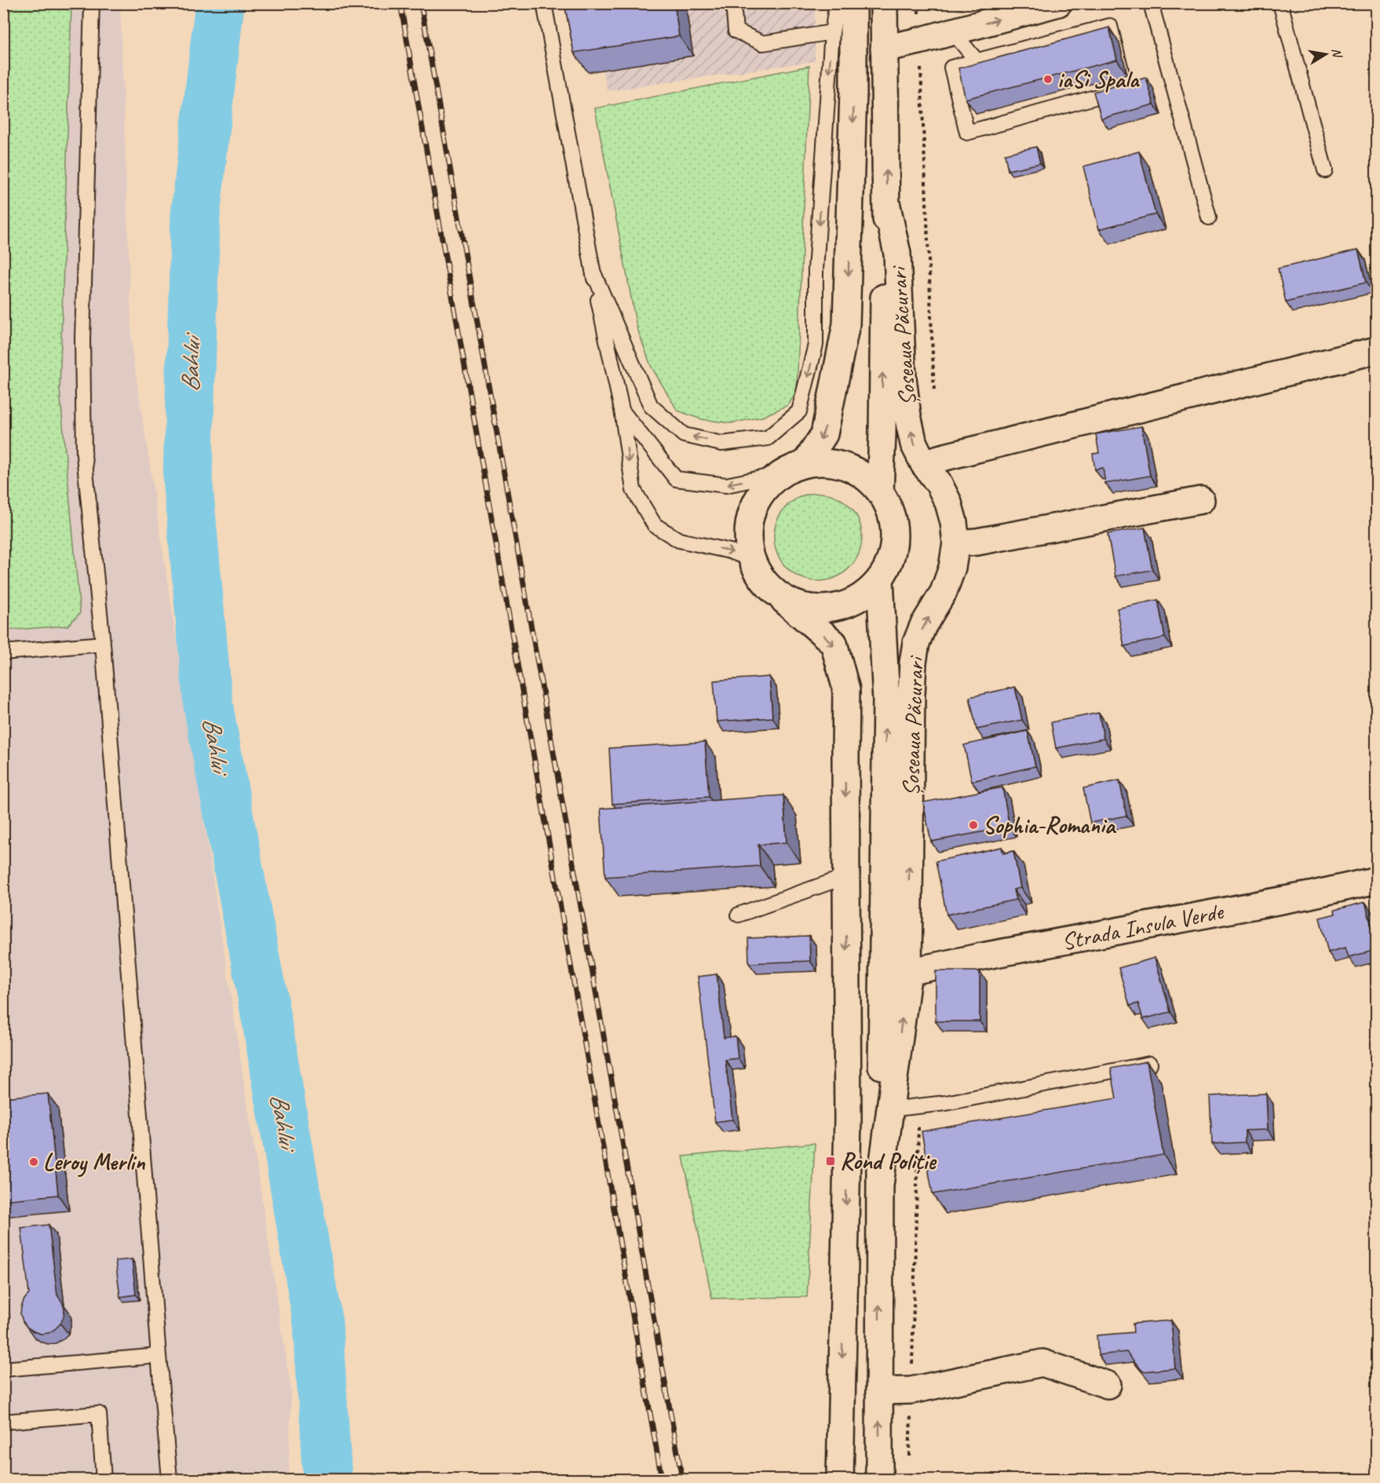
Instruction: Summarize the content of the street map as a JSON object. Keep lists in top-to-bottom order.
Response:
{
  "streets": {
    "main road": ["Șoseaua Păcurari", "Strada Insula Verde"]
  },
  "crossings": [
    ["Șoseaua Păcurari", "Strada Insula Verde"]
  ],
  "water": ["Bahlui"],
  "places": {
    "other": ["iaSi Spala", "Sophia-Romania", "Leroy Merlin"],
    "transit": ["Rond Poliție"]
  },
  "north": "right"
}
